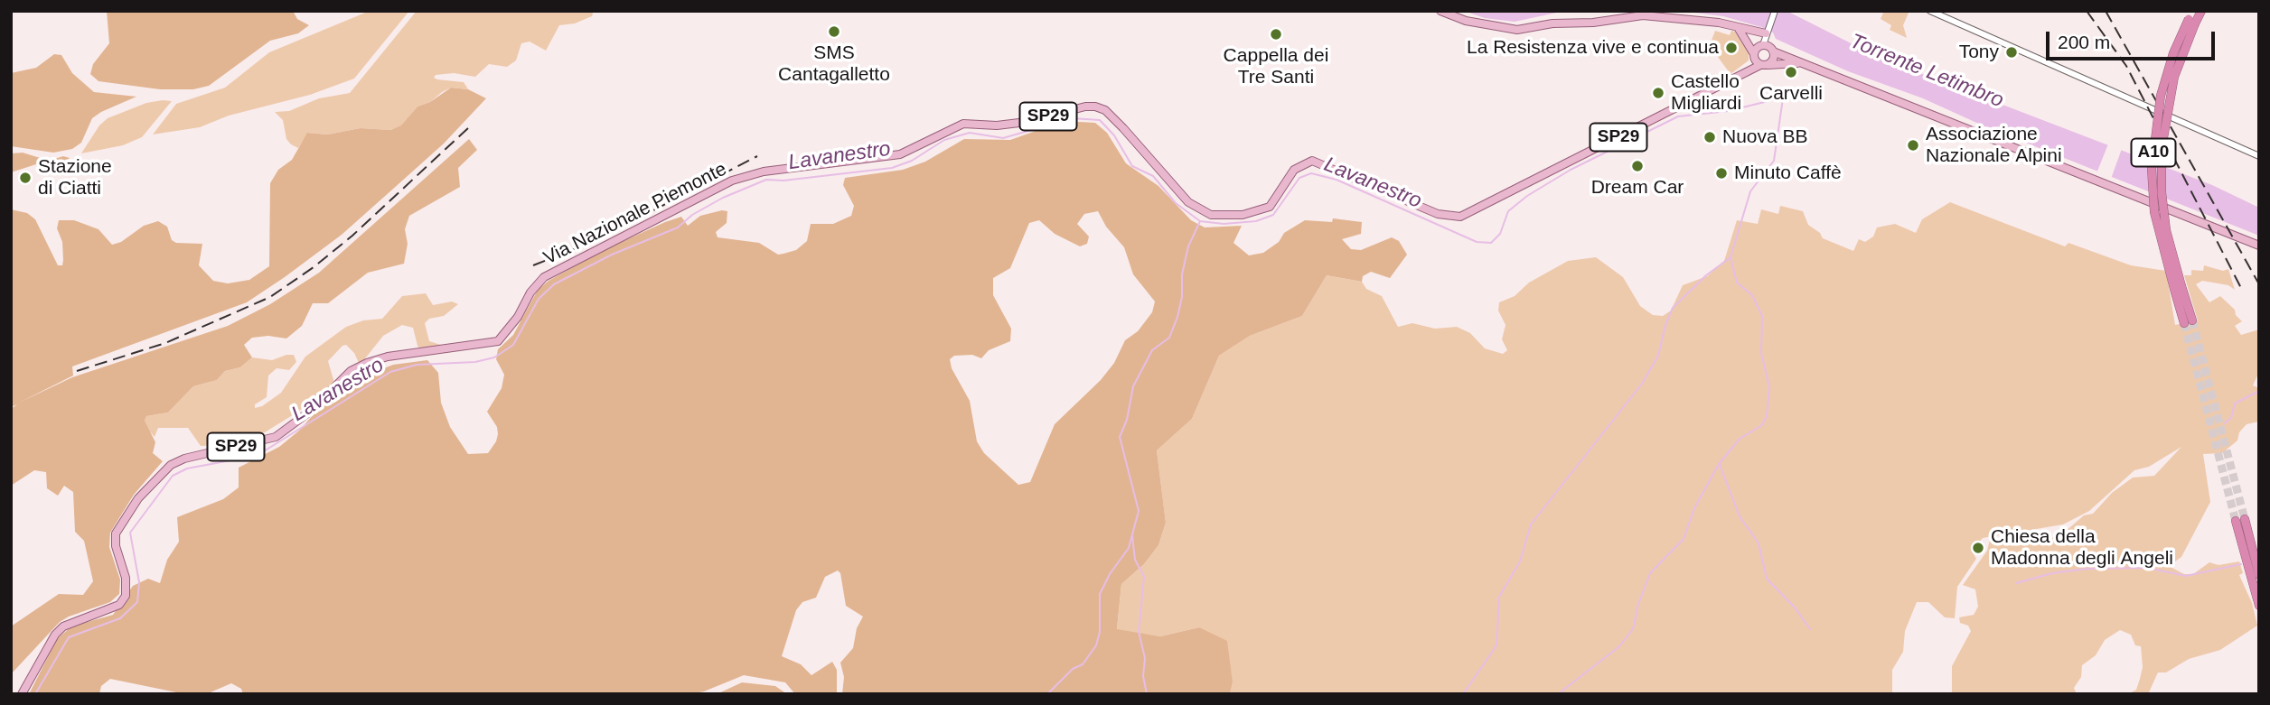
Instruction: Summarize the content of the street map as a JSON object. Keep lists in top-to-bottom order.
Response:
{
  "streets": {
    "highway": ["A10"],
    "main road": ["SP29", "Via Nazionale Piemonte"]
  },
  "water": ["Torrente Letimbro", "Lavanestro"],
  "places": [
    "SMS Cantagalletto",
    "Cappella dei Tre Santi",
    "La Resistenza vive e continua",
    "Tony",
    "Carvelli",
    "Castello Migliardi",
    "Nuova BB",
    "Associazione Nazionale Alpini",
    "Dream Car",
    "Minuto Caffè",
    "Stazione di Ciatti",
    "Chiesa della Madonna degli Angeli"
  ],
  "scale_bar": "200 m"
}
